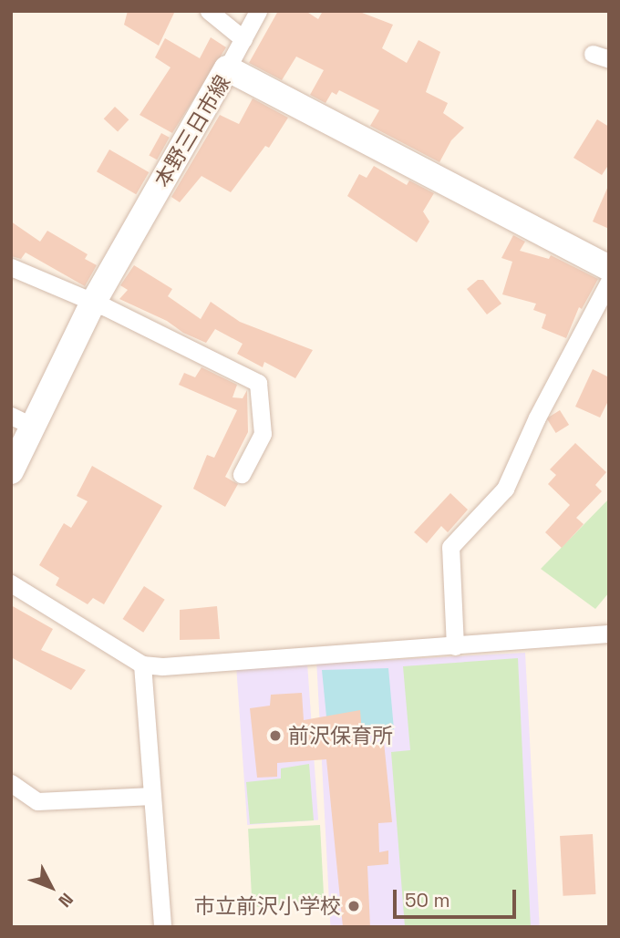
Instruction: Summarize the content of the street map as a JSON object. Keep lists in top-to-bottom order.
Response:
{
  "streets": {
    "main road": ["本野三日市線"]
  },
  "places": ["前沢保育所", "市立前沢小学校"],
  "scale_bar": "50 m",
  "north": "bottom right"
}
